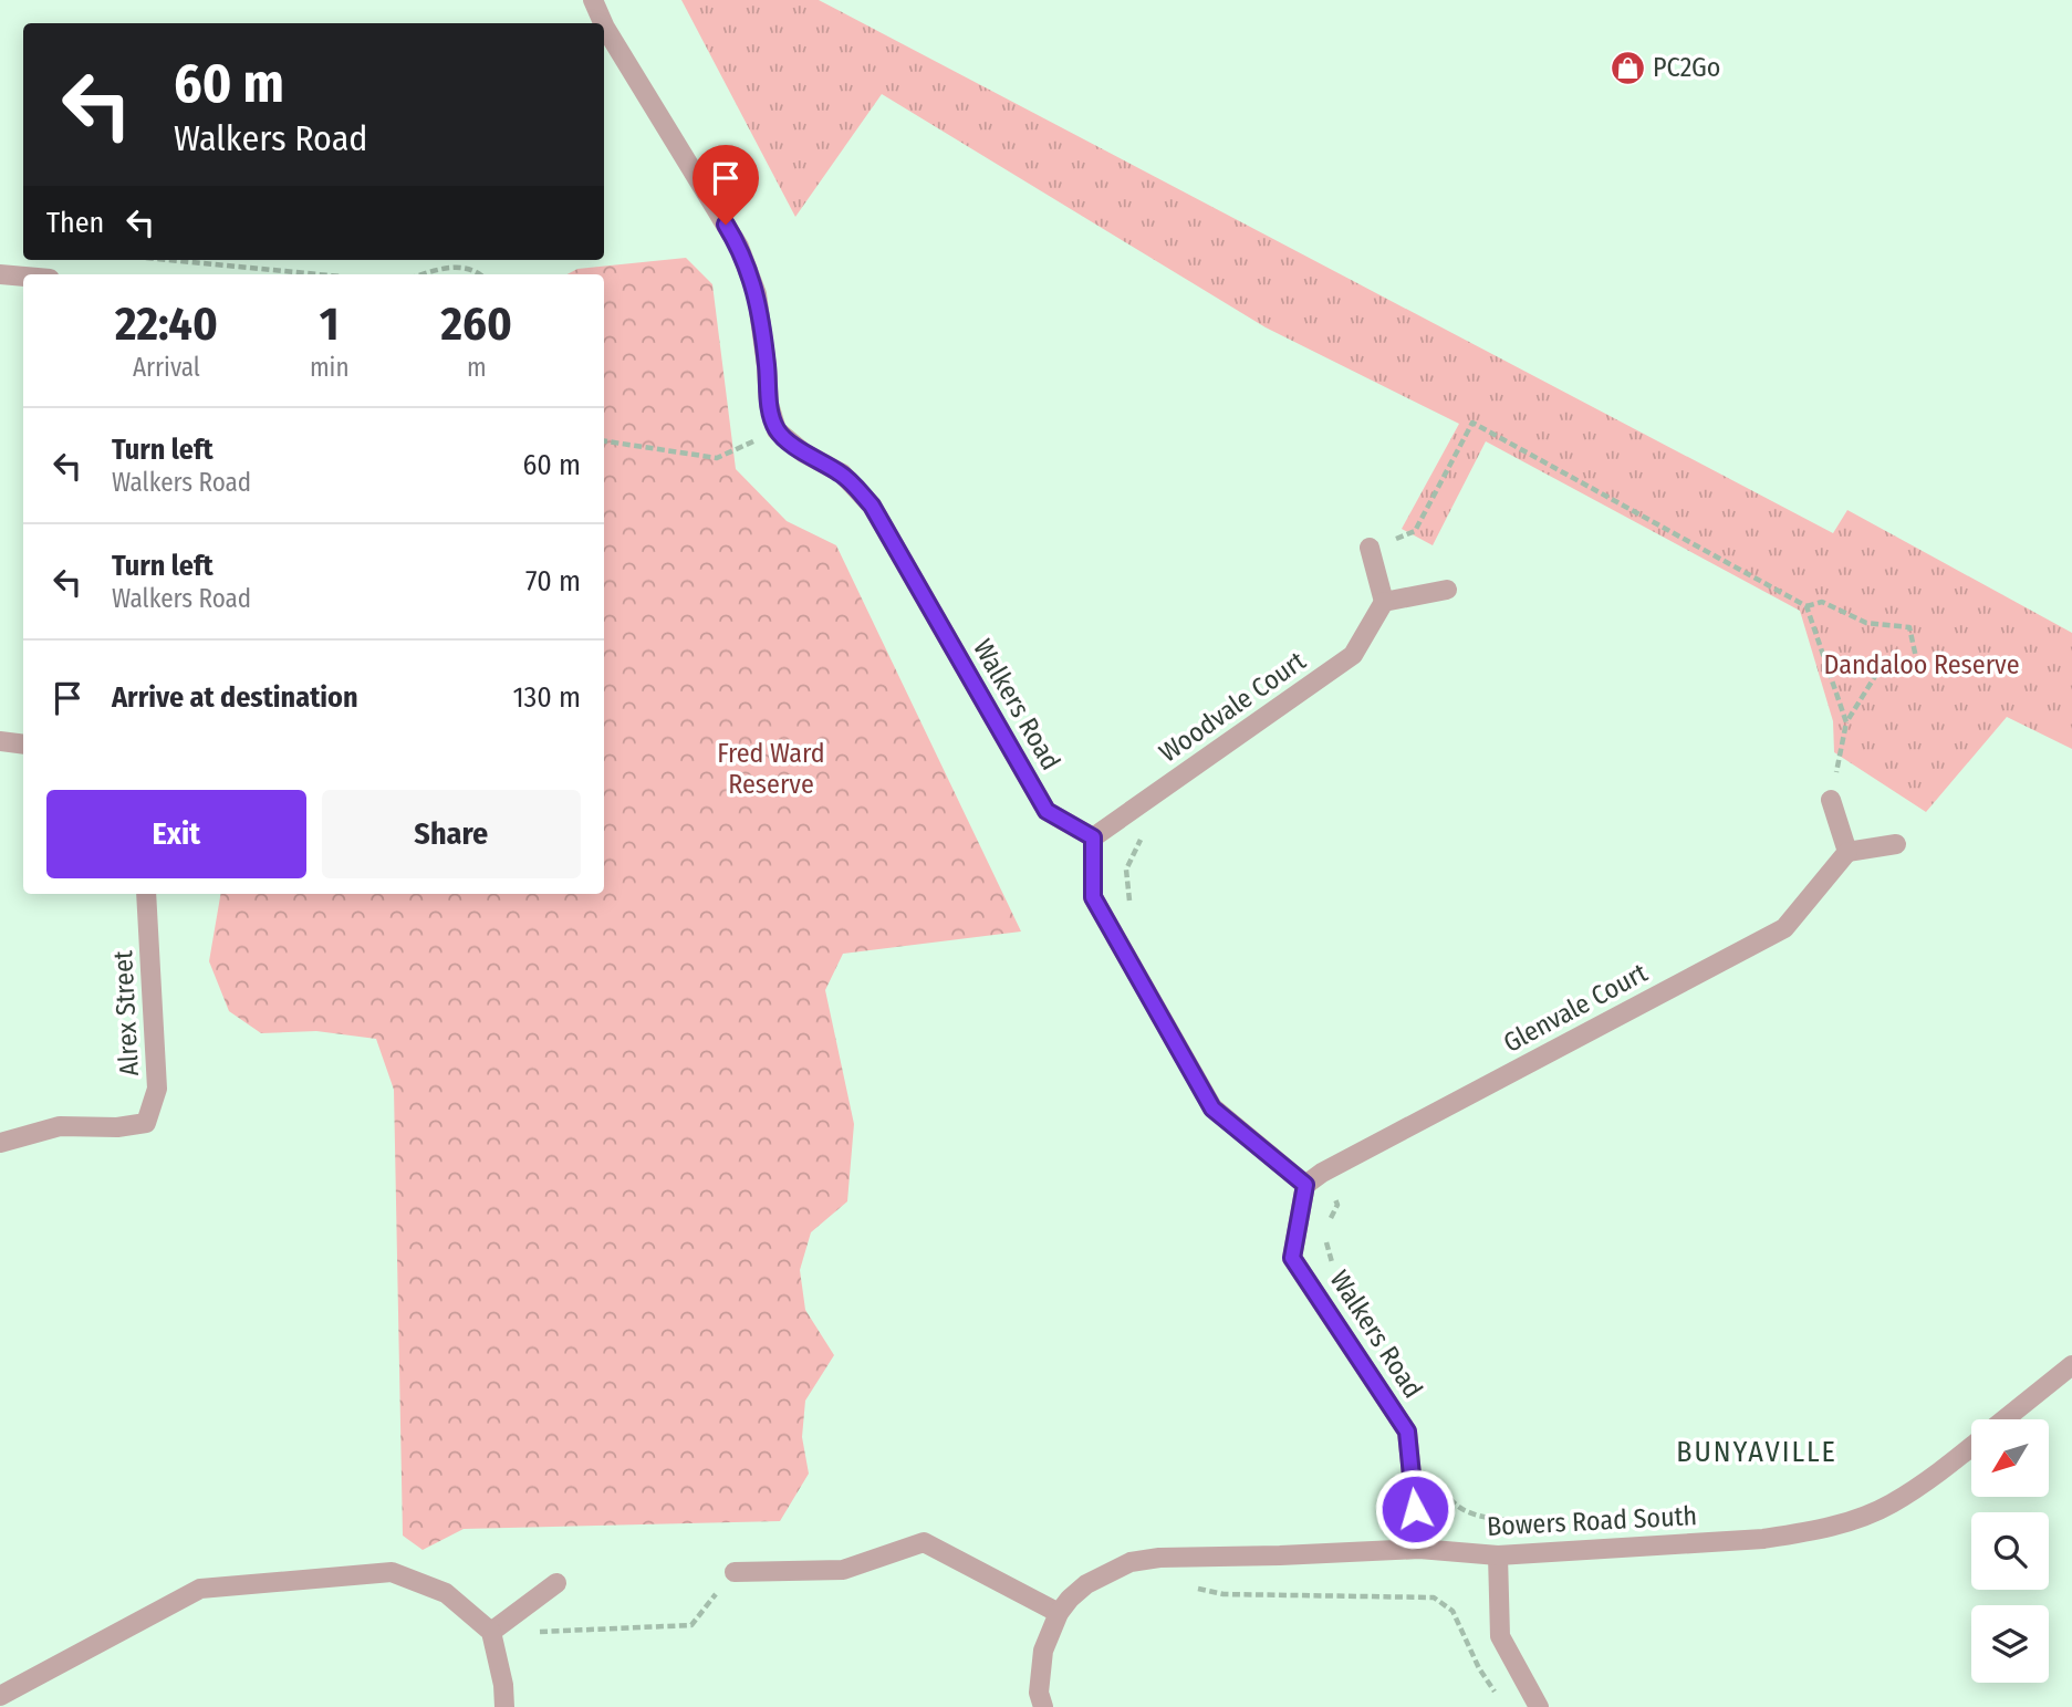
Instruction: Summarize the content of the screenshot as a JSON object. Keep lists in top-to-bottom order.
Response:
{
  "streets": {
    "street": [
      "Walkers Road",
      "Woodvale Court",
      "Glenvale Court",
      "Alrex Street",
      "Bowers Road South"
    ]
  },
  "crossings": [
    ["Walkers Road", "Woodvale Court"],
    ["Walkers Road", "Glenvale Court"],
    ["Walkers Road", "Bowers Road South"]
  ],
  "districts": ["BUNYAVILLE"],
  "parks": ["Dandaloo Reserve", "Fred Ward Reserve"],
  "places": {
    "shop": ["PC2Go"]
  },
  "north": "bottom left",
  "page": {
    "turn": ["60 m", "Walkers Road"],
    "then": "Then",
    "eta": [
      "22:40",
      "Arrival",
      "1",
      "min",
      "260",
      "m"
    ],
    "list": [
      {
        "name": "Turn left",
        "note": "Walkers Road",
        "value": "60 m"
      },
      {
        "name": "Turn left",
        "note": "Walkers Road",
        "value": "70 m"
      },
      {
        "name": "Arrive at destination",
        "value": "130 m"
      }
    ],
    "buttons": ["Exit", "Share"]
  }
}
